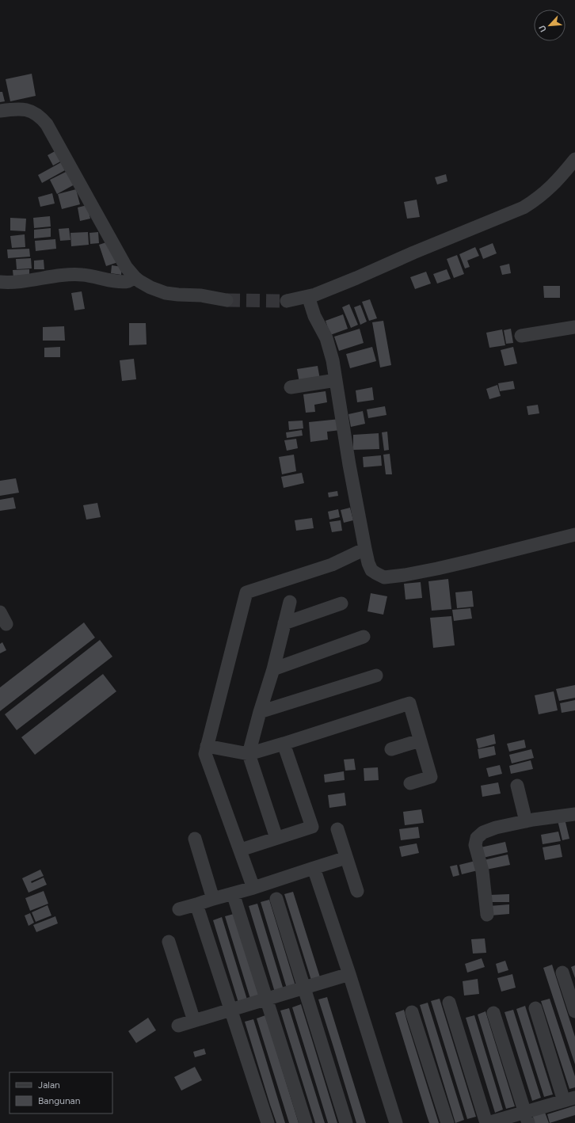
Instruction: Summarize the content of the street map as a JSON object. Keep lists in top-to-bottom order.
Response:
{
  "legend": ["Jalan", "Bangunan"],
  "north": "bottom left"
}
